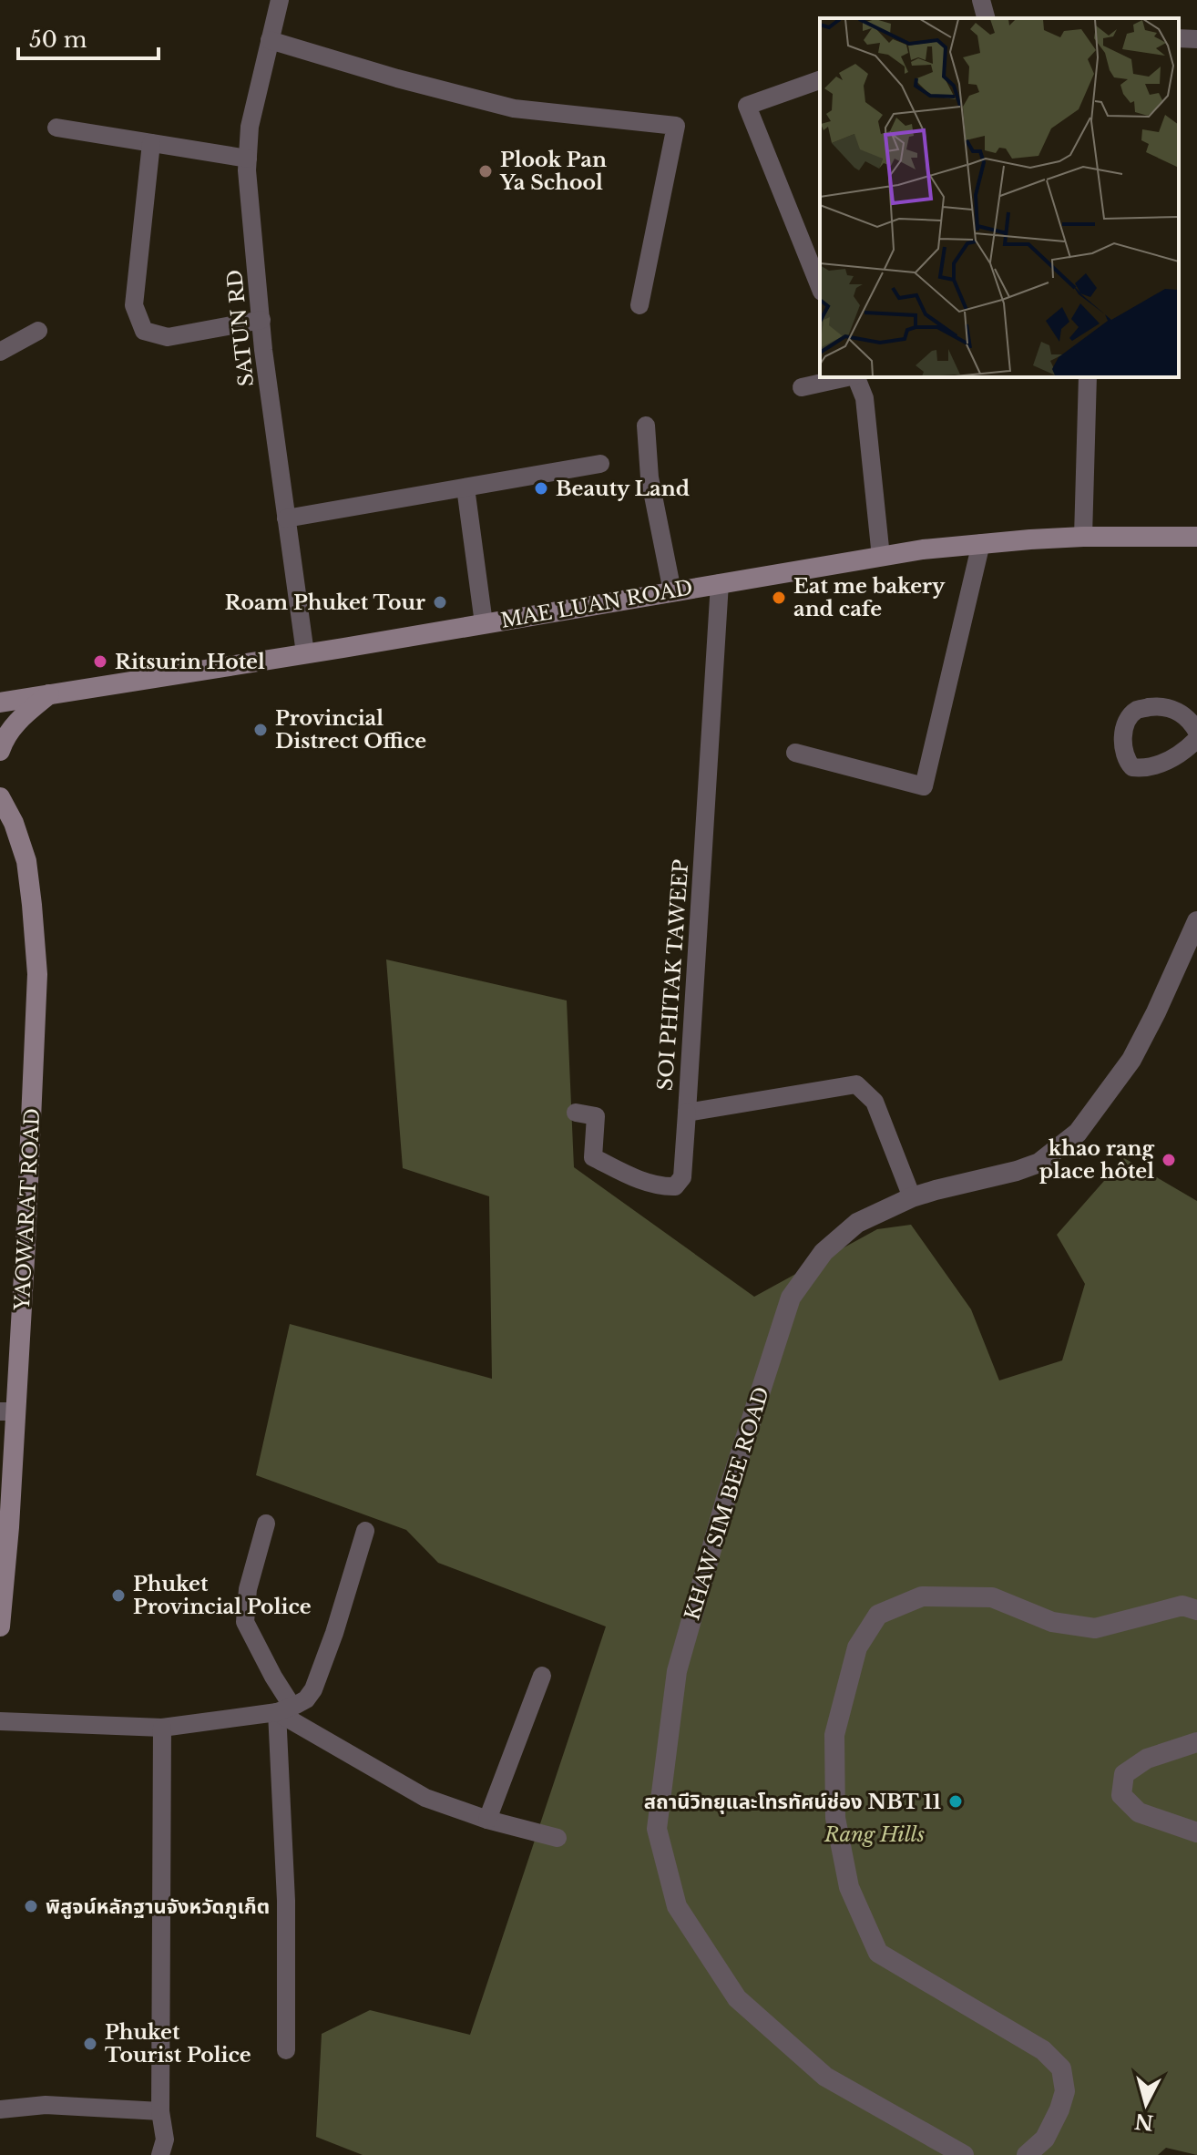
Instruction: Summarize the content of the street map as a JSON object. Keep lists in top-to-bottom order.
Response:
{
  "streets": {
    "main road": ["MAE LUAN ROAD", "YAOWARAT ROAD"],
    "street": ["SATUN RD", "SOI PHITAK TAWEEP", "KHAW SIM BEE ROAD"]
  },
  "crossings": [
    ["SATUN RD", "MAE LUAN ROAD"],
    ["MAE LUAN ROAD", "SOI PHITAK TAWEEP"],
    ["SOI PHITAK TAWEEP", "KHAW SIM BEE ROAD"]
  ],
  "parks": ["Rang Hills"],
  "places": [
    "Plook Pan Ya School",
    "Beauty Land",
    "Eat me bakery and cafe",
    "Roam Phuket Tour",
    "Ritsurin Hotel",
    "Provincial Distrect Office",
    "khao rang place hôtel",
    "Phuket Provincial Police",
    "สถานีวิทยุและโทรทัศน์ช่อง NBT 11",
    "พิสูจน์หลักฐานจังหวัดภูเก็ต",
    "Phuket Tourist Police"
  ],
  "scale_bar": "50 m",
  "north": "bottom"
}
